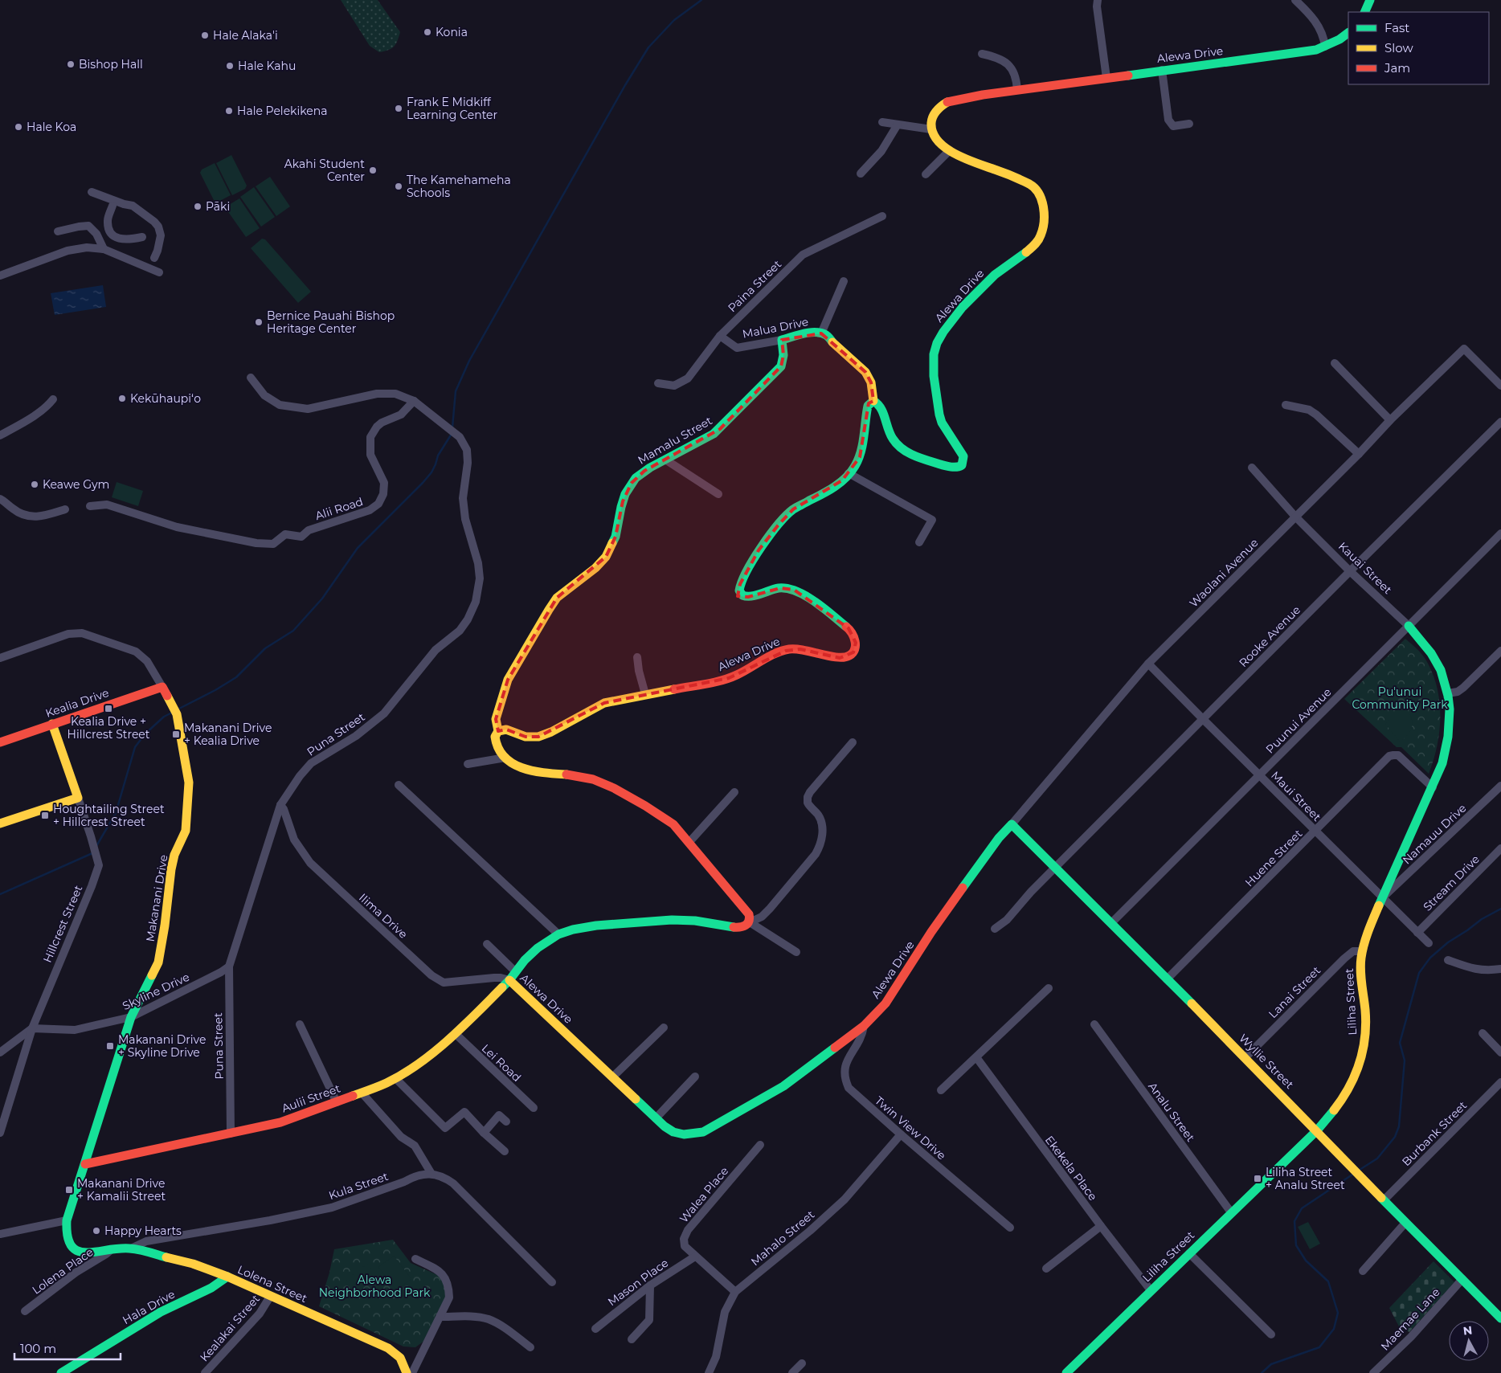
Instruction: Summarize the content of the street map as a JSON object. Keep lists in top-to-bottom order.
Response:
{
  "streets": {
    "street": [
      "Alewa Drive",
      "Paina Street",
      "Malua Drive",
      "Mamalu Street",
      "Alii Road",
      "Kauai Street",
      "Waolani Avenue",
      "Rooke Avenue",
      "Kealia Drive",
      "Puunui Avenue",
      "Puna Street",
      "Maui Street",
      "Namauu Drive",
      "Huene Street",
      "Stream Drive",
      "Makanani Drive",
      "Ilima Drive",
      "Hillcrest Street",
      "Skyline Drive",
      "Lanai Street",
      "Liliha Street",
      "Wyllie Street",
      "Lei Road",
      "Aulii Street",
      "Analu Street",
      "Twin View Drive",
      "Burbank Street",
      "Ekekela Place",
      "Kula Street",
      "Walea Place",
      "Mahalo Street",
      "Lolena Place",
      "Mason Place",
      "Lolena Street",
      "Hala Drive",
      "Maemae Lane",
      "Kealakai Street"
    ]
  },
  "crossings": [
    ["Alewa Drive", "Malua Drive"],
    ["Alewa Drive", "Mamalu Street"],
    ["Alewa Drive", "Waolani Avenue"],
    ["Alewa Drive", "Ilima Drive"],
    ["Alewa Drive", "Wyllie Street"],
    ["Alewa Drive", "Aulii Street"],
    ["Alewa Drive", "Twin View Drive"],
    ["Paina Street", "Malua Drive"],
    ["Malua Drive", "Mamalu Street"],
    ["Alii Road", "Puna Street"],
    ["Kauai Street", "Waolani Avenue"],
    ["Kauai Street", "Rooke Avenue"],
    ["Kauai Street", "Puunui Avenue"],
    ["Kauai Street", "Liliha Street"],
    ["Waolani Avenue", "Maui Street"],
    ["Waolani Avenue", "Wyllie Street"],
    ["Rooke Avenue", "Maui Street"],
    ["Rooke Avenue", "Wyllie Street"],
    ["Kealia Drive", "Makanani Drive"],
    ["Kealia Drive", "Hillcrest Street"],
    ["Puunui Avenue", "Maui Street"],
    ["Puunui Avenue", "Wyllie Street"],
    ["Puna Street", "Ilima Drive"],
    ["Puna Street", "Skyline Drive"],
    ["Puna Street", "Aulii Street"],
    ["Maui Street", "Namauu Drive"],
    ["Maui Street", "Huene Street"],
    ["Maui Street", "Stream Drive"],
    ["Maui Street", "Liliha Street"],
    ["Namauu Drive", "Liliha Street"],
    ["Huene Street", "Liliha Street"],
    ["Huene Street", "Wyllie Street"],
    ["Makanani Drive", "Skyline Drive"],
    ["Makanani Drive", "Aulii Street"],
    ["Makanani Drive", "Lolena Place"],
    ["Makanani Drive", "Lolena Street"],
    ["Ilima Drive", "Aulii Street"],
    ["Hillcrest Street", "Skyline Drive"],
    ["Lanai Street", "Liliha Street"],
    ["Lanai Street", "Wyllie Street"],
    ["Liliha Street", "Wyllie Street"],
    ["Liliha Street", "Analu Street"],
    ["Liliha Street", "Ekekela Place"],
    ["Wyllie Street", "Burbank Street"],
    ["Wyllie Street", "Maemae Lane"],
    ["Lei Road", "Aulii Street"],
    ["Twin View Drive", "Mahalo Street"],
    ["Kula Street", "Lolena Street"],
    ["Walea Place", "Mahalo Street"],
    ["Walea Place", "Mason Place"],
    ["Lolena Place", "Lolena Street"],
    ["Lolena Street", "Hala Drive"],
    ["Lolena Street", "Kealakai Street"]
  ],
  "parks": ["Pu'unui Community Park", "Alewa Neighborhood Park"],
  "places": {
    "other": [
      "Konia",
      "Hale Alaka'i",
      "Bishop Hall",
      "Hale Kahu",
      "Frank E Midkiff Learning Center",
      "Hale Pelekikena",
      "Hale Koa",
      "Akahi Student Center",
      "The Kamehameha Schools",
      "Pāki",
      "Bernice Pauahi Bishop Heritage Center",
      "Kekūhaupiʻo",
      "Keawe Gym",
      "Happy Hearts"
    ],
    "transit": [
      "Kealia Drive + Hillcrest Street",
      "Makanani Drive + Kealia Drive",
      "Houghtailing Street + Hillcrest Street",
      "Makanani Drive + Skyline Drive",
      "Liliha Street + Analu Street",
      "Makanani Drive + Kamalii Street"
    ]
  },
  "legend": ["Fast", "Slow", "Jam"],
  "scale_bar": "100 m",
  "north": "top"
}
